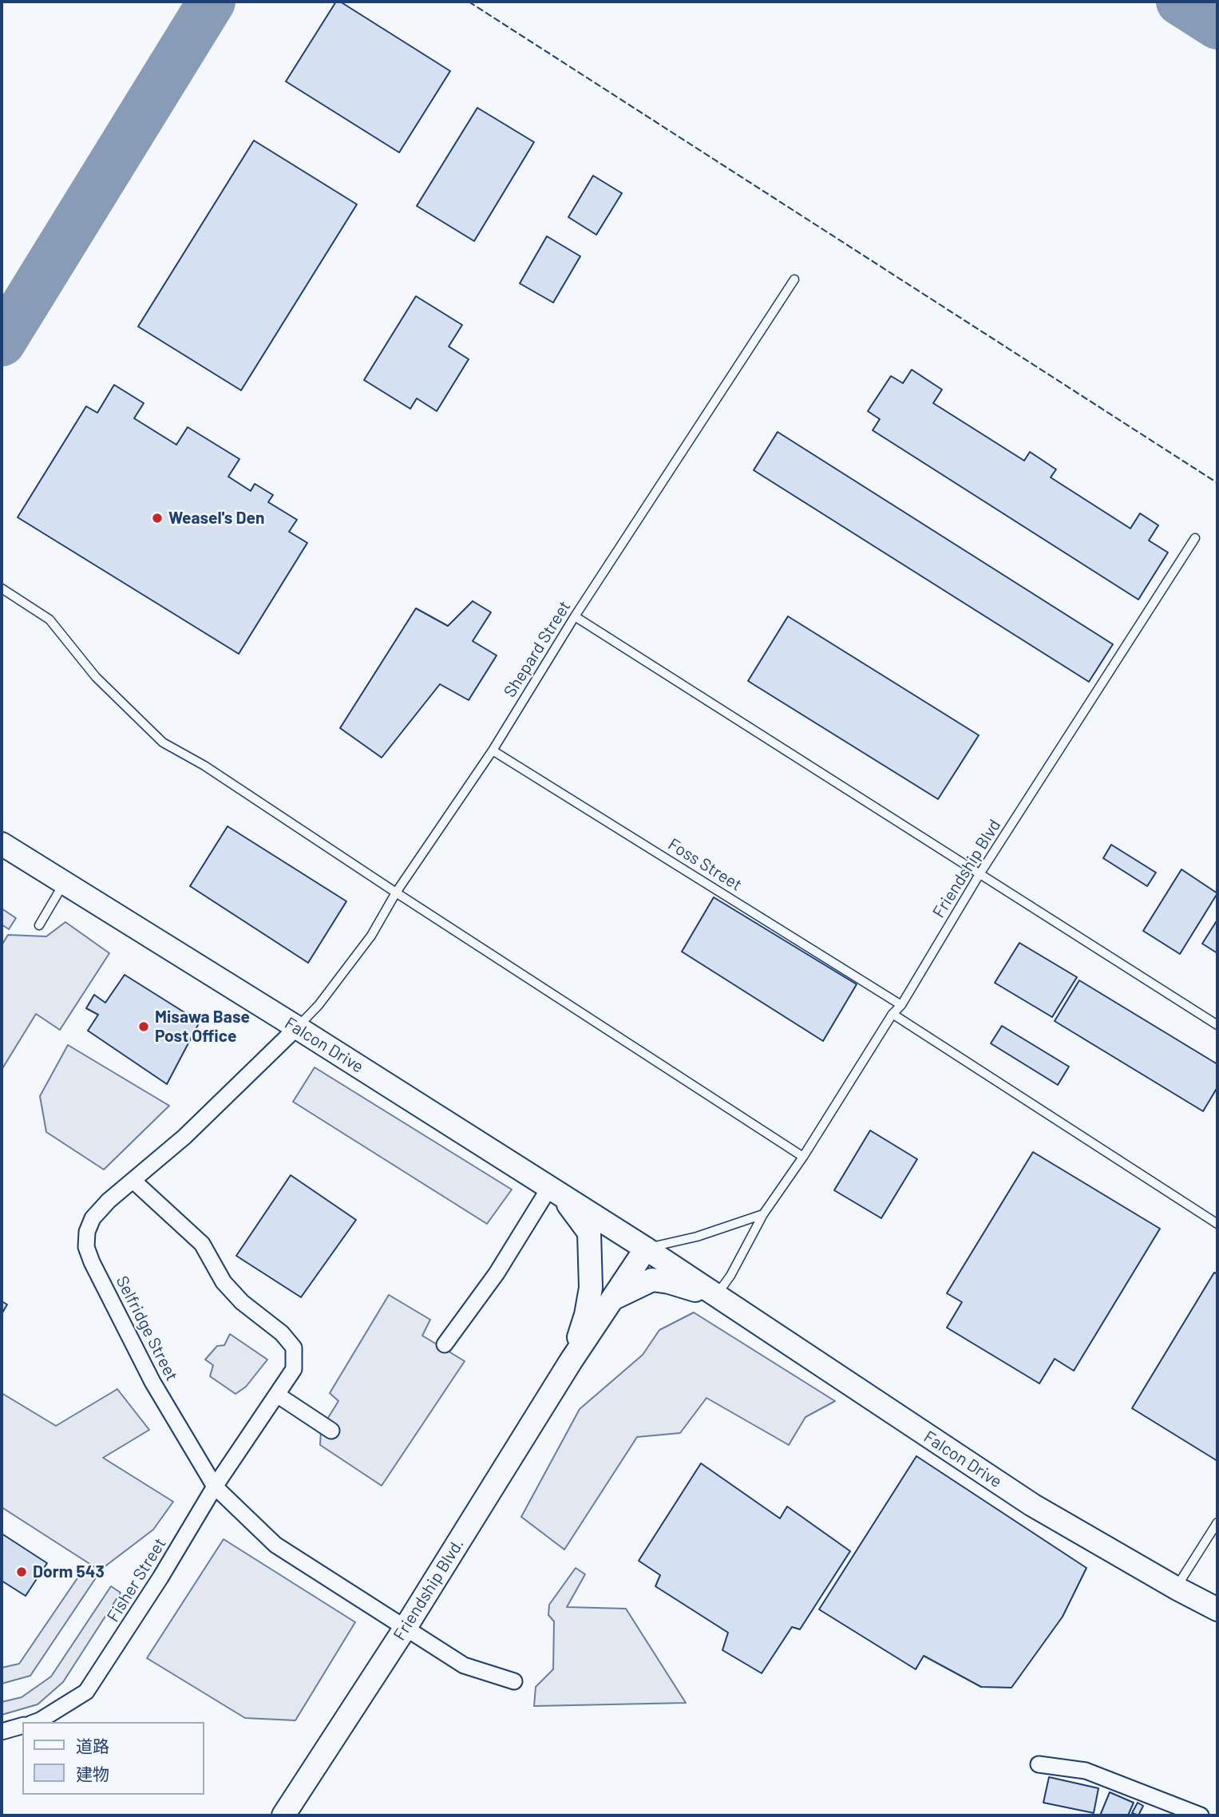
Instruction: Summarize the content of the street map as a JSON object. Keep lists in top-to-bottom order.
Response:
{
  "streets": {
    "street": [
      "Falcon Drive",
      "Selfridge Street",
      "Fisher Street",
      "Friendship Blvd."
    ],
    "lane": ["Shepard Street", "Foss Street", "Friendship Blvd"]
  },
  "crossings": [
    ["Shepard Street", "Foss Street"],
    ["Shepard Street", "Falcon Drive"],
    ["Shepard Street", "Selfridge Street"],
    ["Foss Street", "Friendship Blvd"],
    ["Friendship Blvd", "Falcon Drive"],
    ["Falcon Drive", "Selfridge Street"],
    ["Falcon Drive", "Friendship Blvd."],
    ["Selfridge Street", "Fisher Street"],
    ["Selfridge Street", "Friendship Blvd."]
  ],
  "places": ["Weasel's Den", "Misawa Base Post Office", "Dorm 543"],
  "legend": ["道路", "建物"]
}
